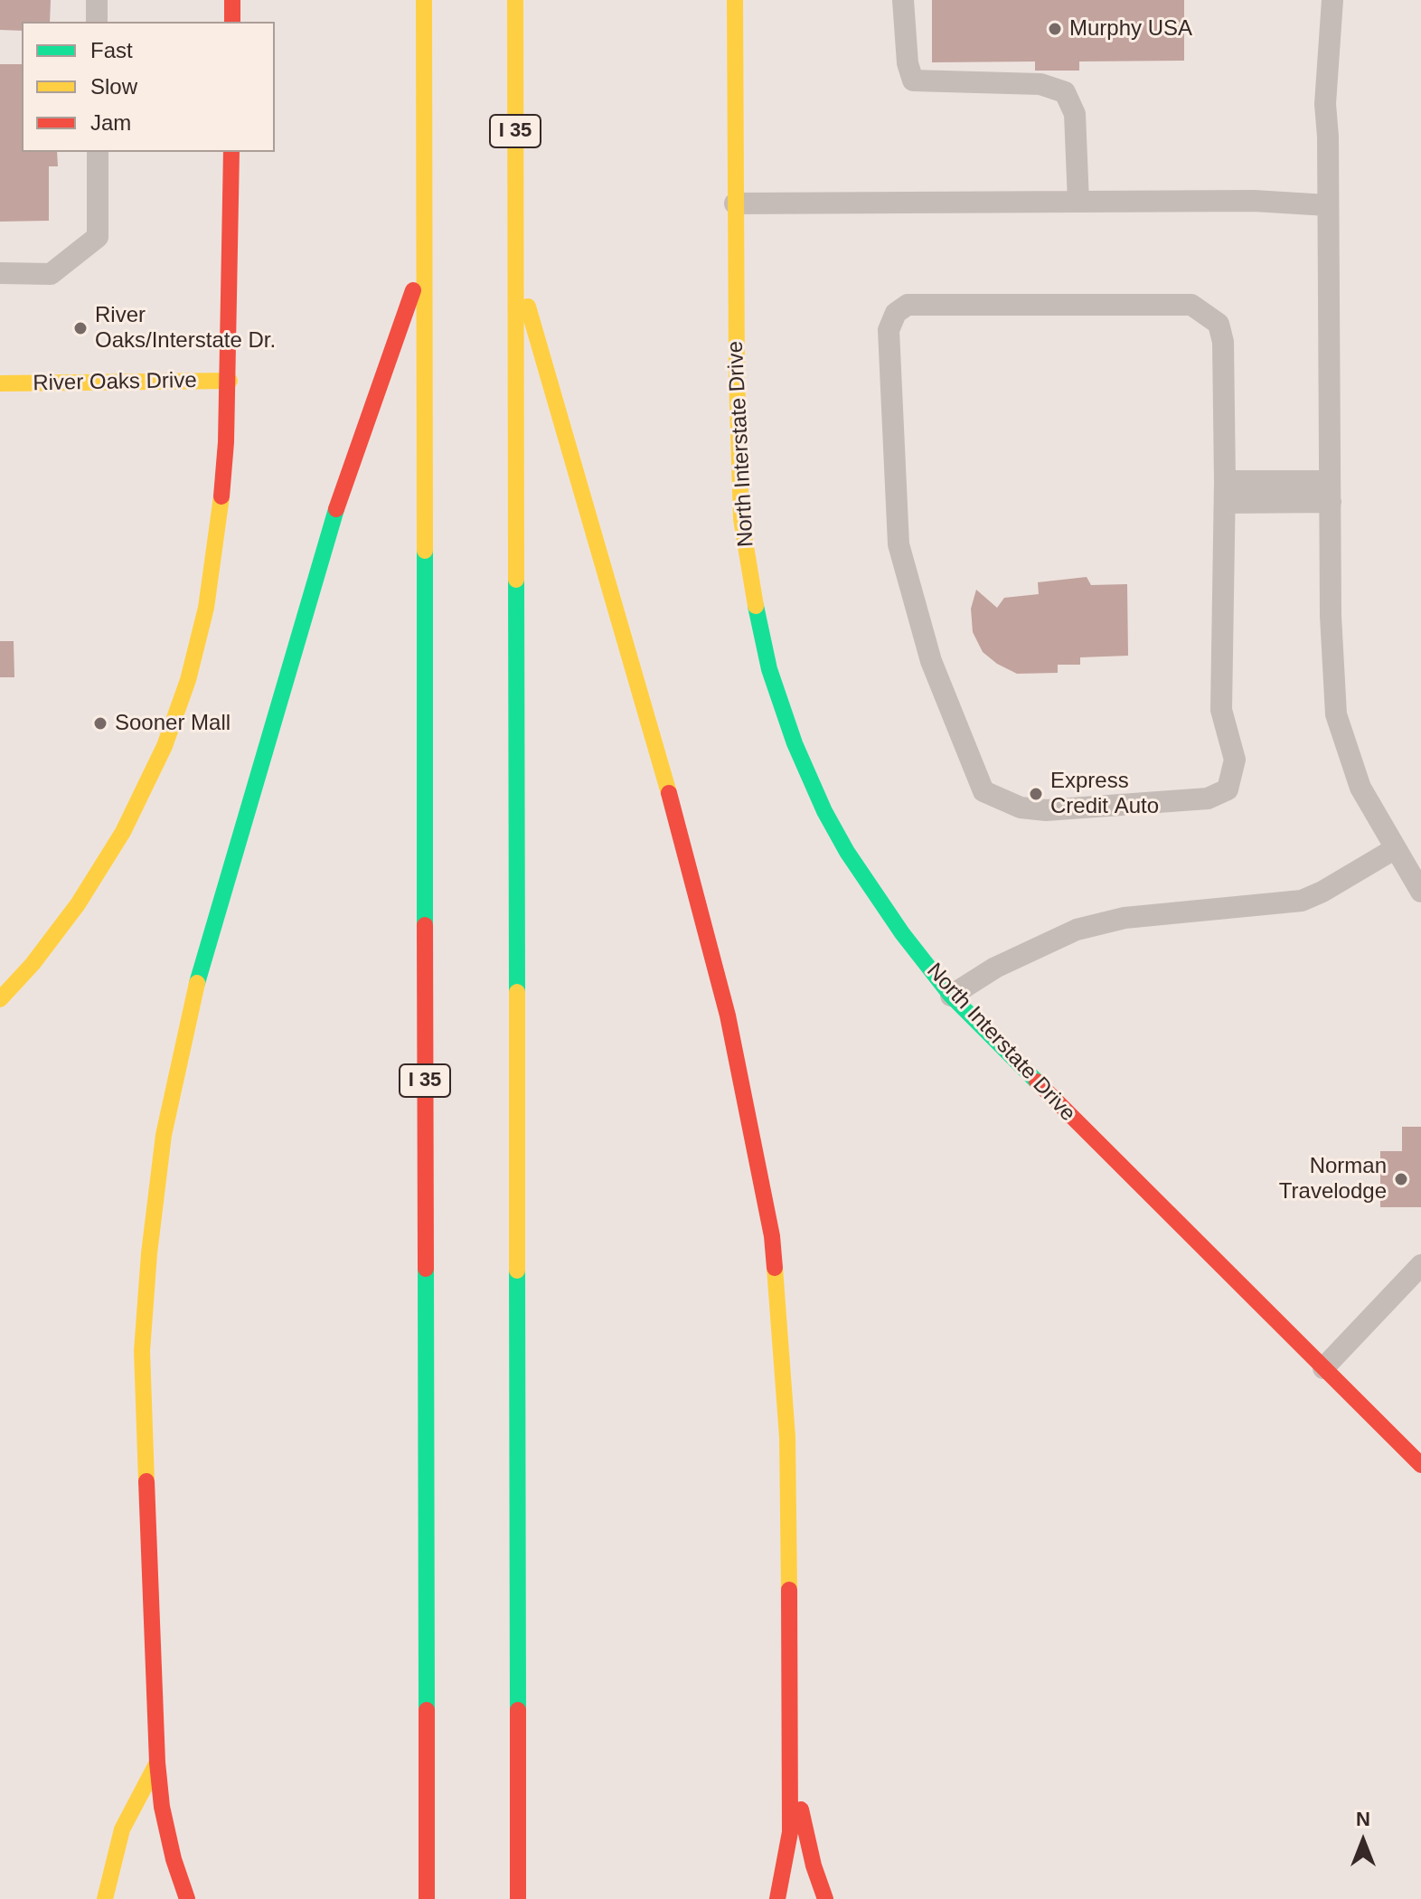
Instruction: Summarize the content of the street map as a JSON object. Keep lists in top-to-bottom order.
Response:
{
  "streets": {
    "main road": ["I 35", "River Oaks Drive", "North Interstate Drive"]
  },
  "places": [
    "Murphy USA",
    "River Oaks/Interstate Dr.",
    "Sooner Mall",
    "Express Credit Auto",
    "Norman Travelodge"
  ],
  "legend": ["Fast", "Slow", "Jam"],
  "north": "top"
}
